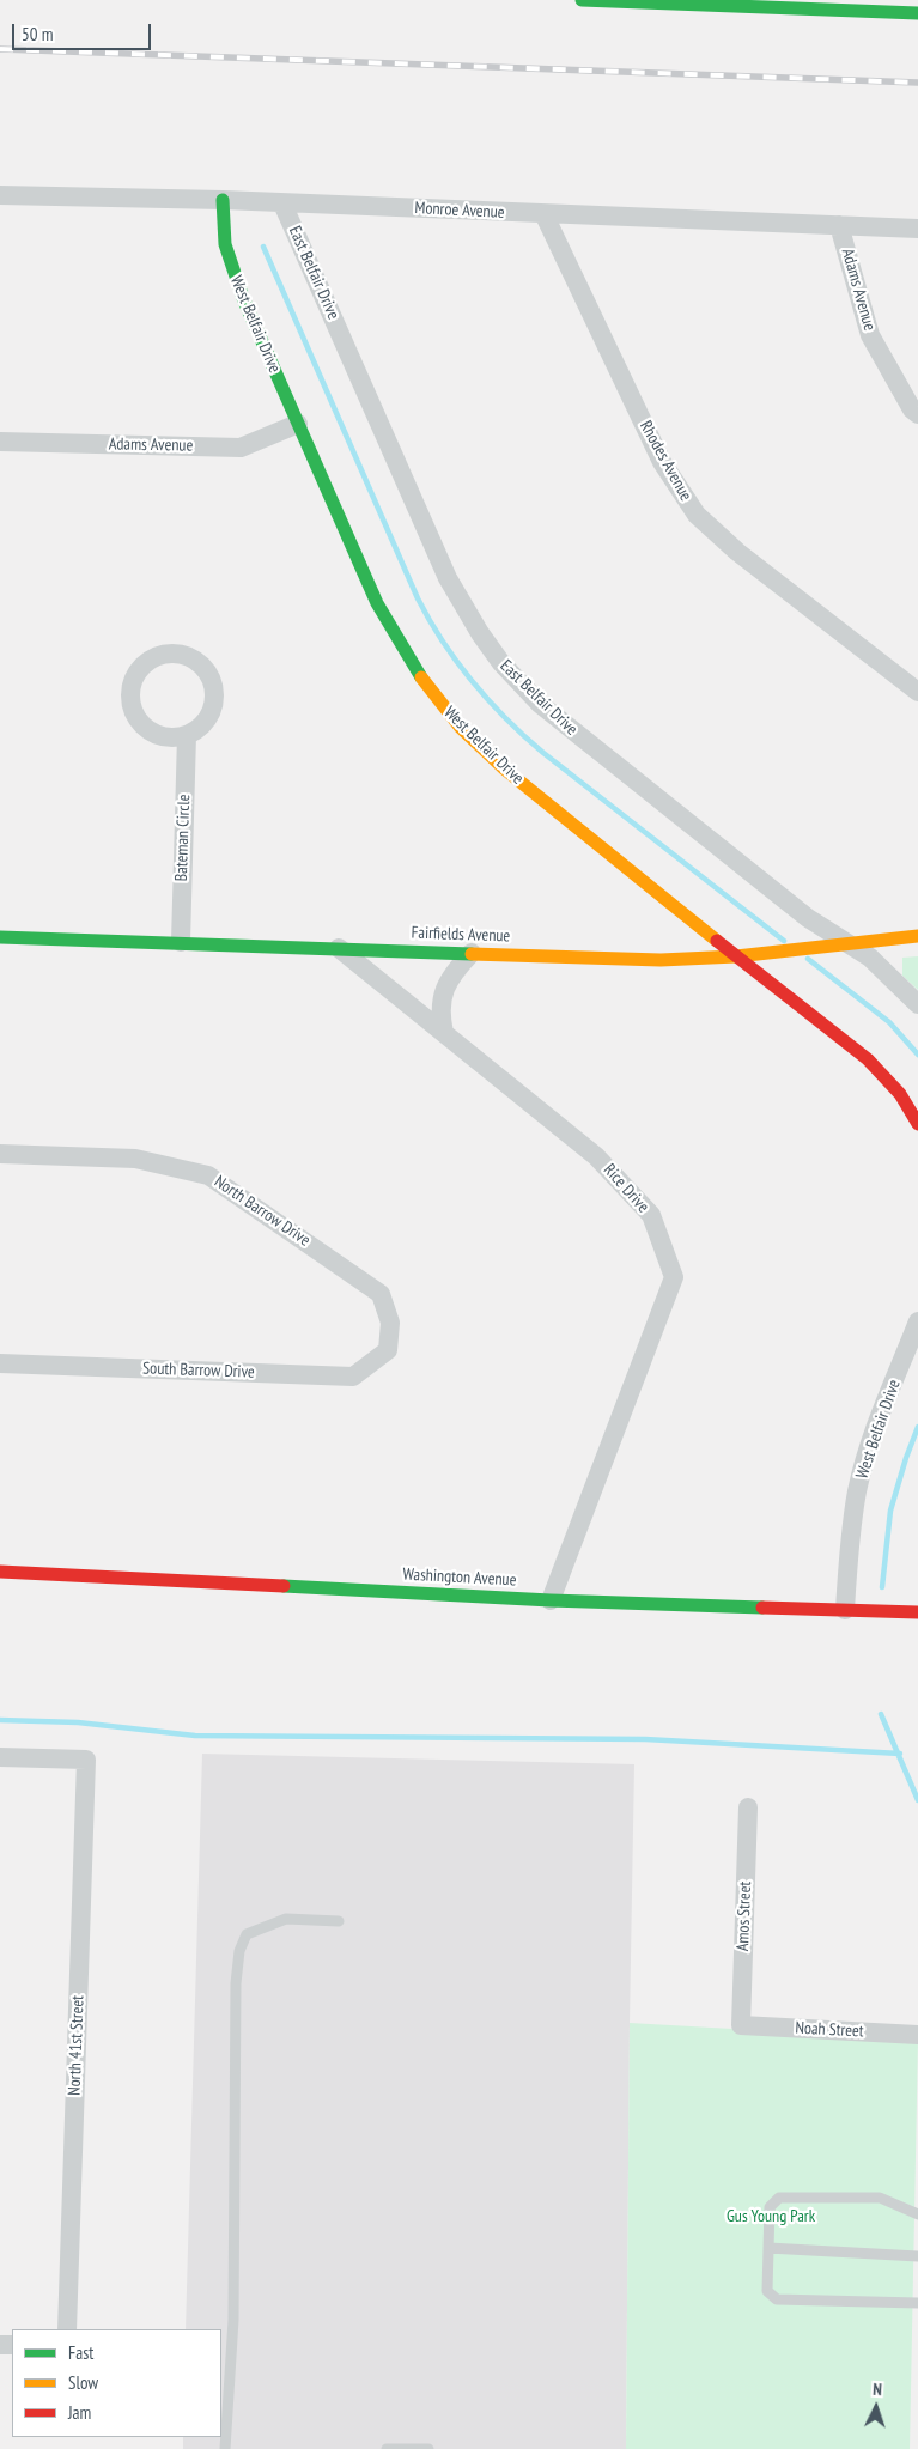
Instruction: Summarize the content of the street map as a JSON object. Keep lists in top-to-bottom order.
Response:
{
  "streets": {
    "street": [
      "Monroe Avenue",
      "East Belfair Drive",
      "Adams Avenue",
      "West Belfair Drive",
      "Rhodes Avenue",
      "Bateman Circle",
      "Fairfields Avenue",
      "Rice Drive",
      "North Barrow Drive",
      "South Barrow Drive",
      "Washington Avenue",
      "Amos Street",
      "Noah Street",
      "North 41st Street"
    ]
  },
  "crossings": [
    ["Monroe Avenue", "East Belfair Drive"],
    ["Monroe Avenue", "Adams Avenue"],
    ["Monroe Avenue", "West Belfair Drive"],
    ["Monroe Avenue", "Rhodes Avenue"],
    ["East Belfair Drive", "Fairfields Avenue"],
    ["Adams Avenue", "West Belfair Drive"],
    ["West Belfair Drive", "Fairfields Avenue"],
    ["West Belfair Drive", "Washington Avenue"],
    ["Bateman Circle", "Fairfields Avenue"],
    ["Fairfields Avenue", "Rice Drive"],
    ["Rice Drive", "Washington Avenue"],
    ["North Barrow Drive", "South Barrow Drive"],
    ["Amos Street", "Noah Street"]
  ],
  "parks": ["Gus Young Park"],
  "legend": ["Fast", "Slow", "Jam"],
  "scale_bar": "50 m",
  "north": "top"
}
